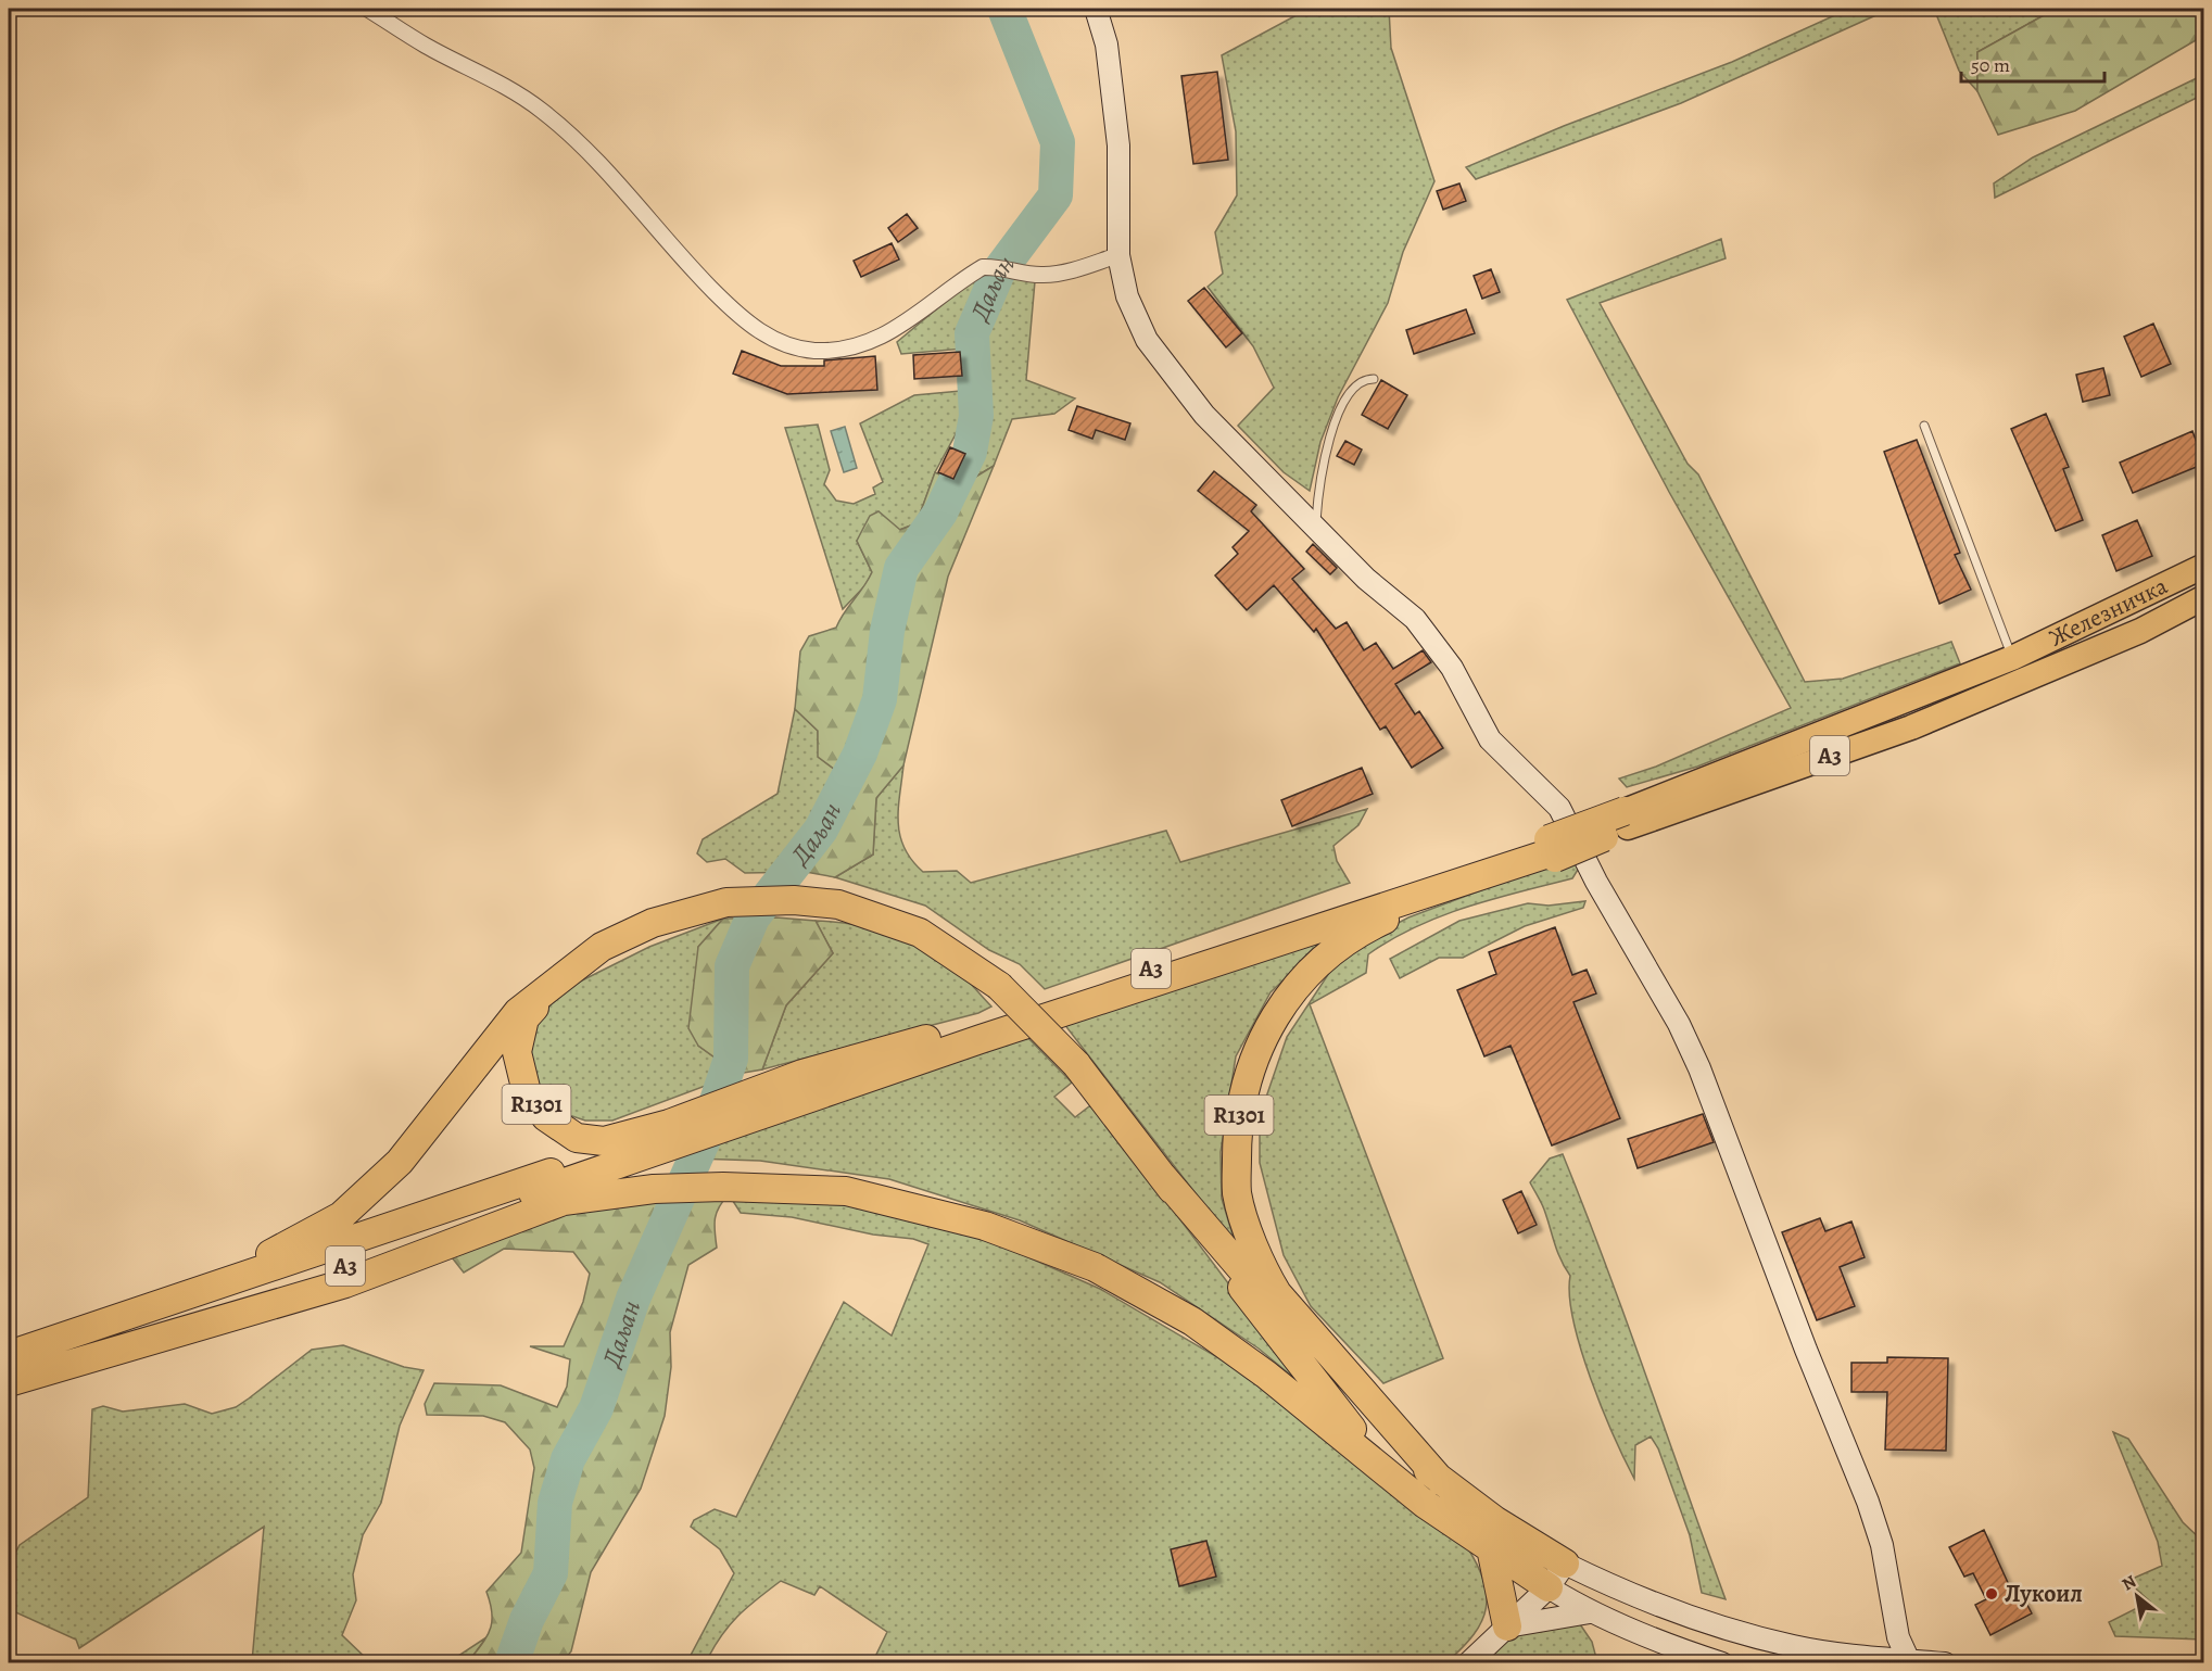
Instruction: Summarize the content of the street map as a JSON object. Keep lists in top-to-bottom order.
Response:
{
  "streets": {
    "highway": ["A3", "R1301"],
    "main road": ["Железничка"]
  },
  "crossings": [
    ["Железничка", "A3"],
    ["A3", "R1301"]
  ],
  "water": ["Даљан"],
  "places": ["Лукоил"],
  "scale_bar": "50 m",
  "north": "top left"
}
